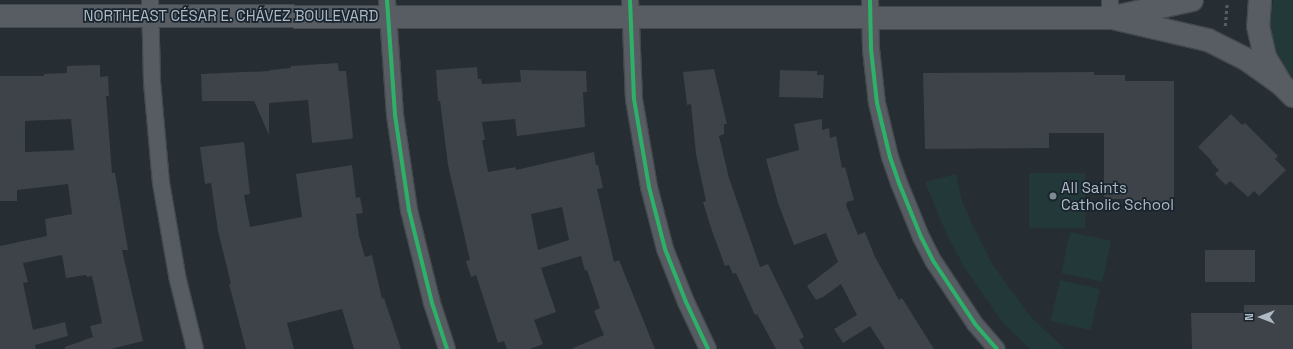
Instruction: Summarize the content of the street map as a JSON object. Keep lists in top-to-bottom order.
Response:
{
  "streets": {
    "main road": ["NORTHEAST CÉSAR E. CHÁVEZ BOULEVARD"]
  },
  "places": ["All Saints Catholic School"],
  "north": "left"
}
